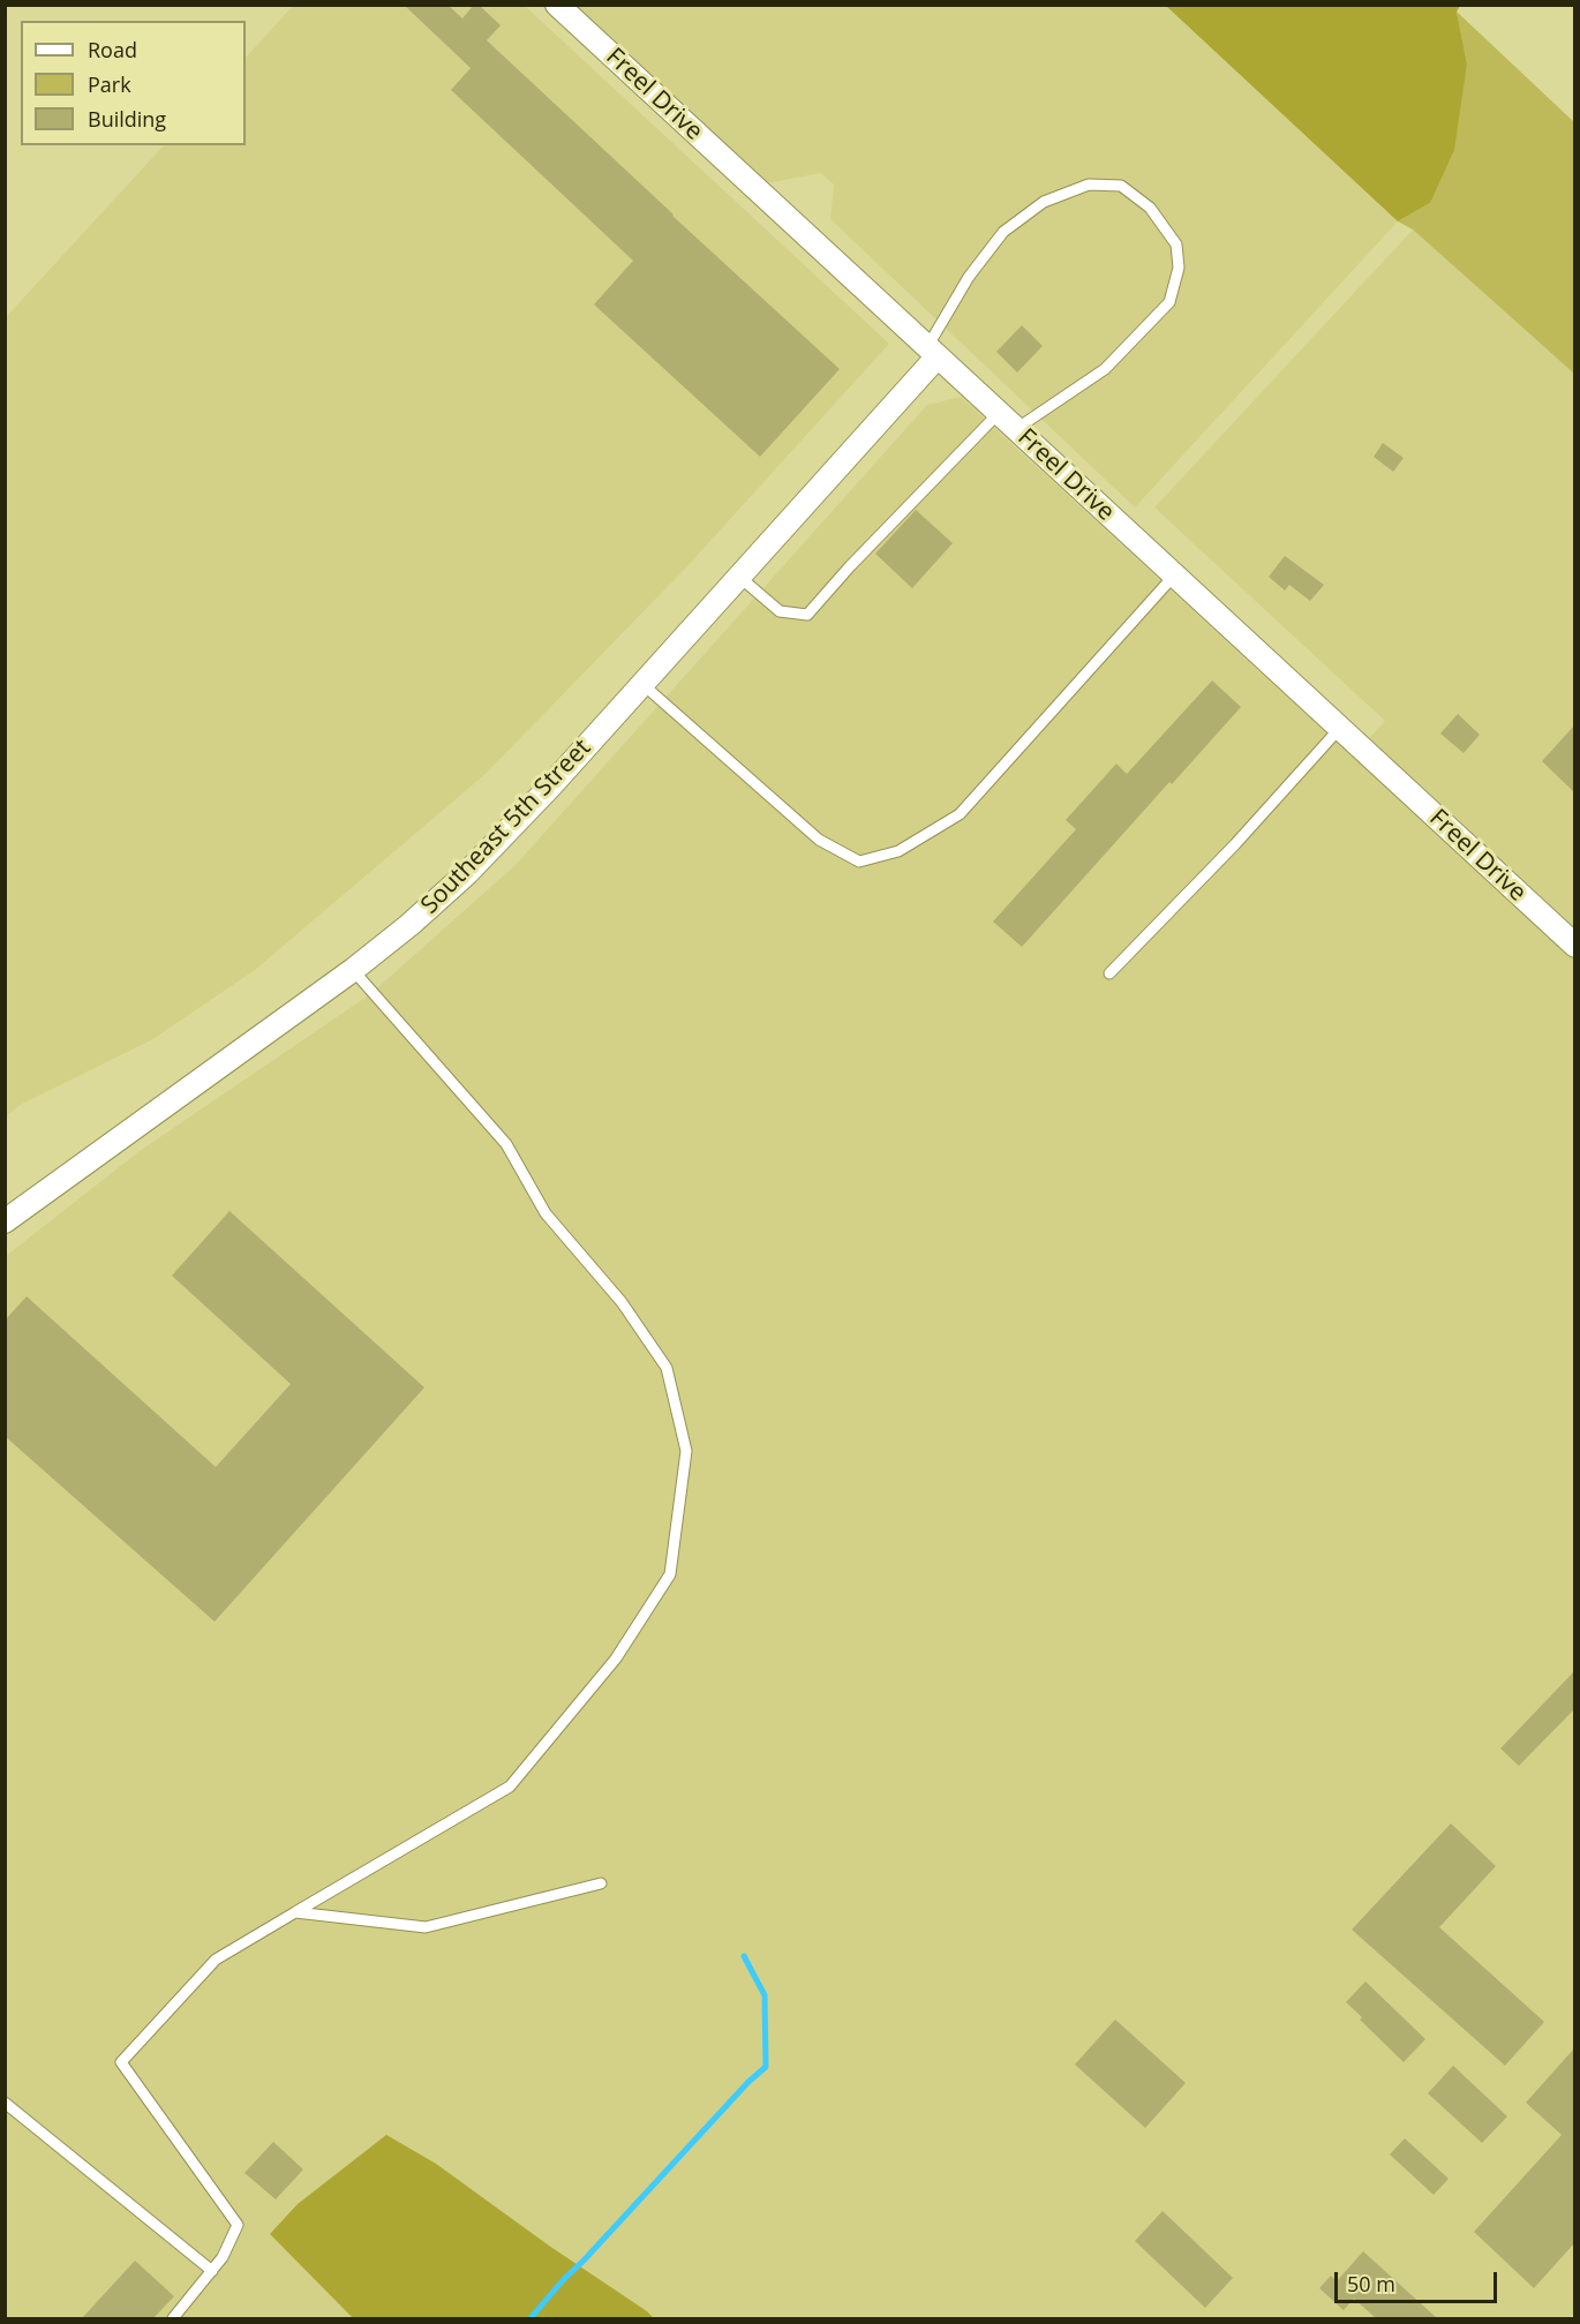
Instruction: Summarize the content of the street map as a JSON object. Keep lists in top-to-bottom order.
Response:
{
  "streets": {
    "street": ["Freel Drive", "Southeast 5th Street"]
  },
  "crossings": [
    ["Freel Drive", "Southeast 5th Street"]
  ],
  "legend": ["Road", "Park", "Building"],
  "scale_bar": "50 m"
}
